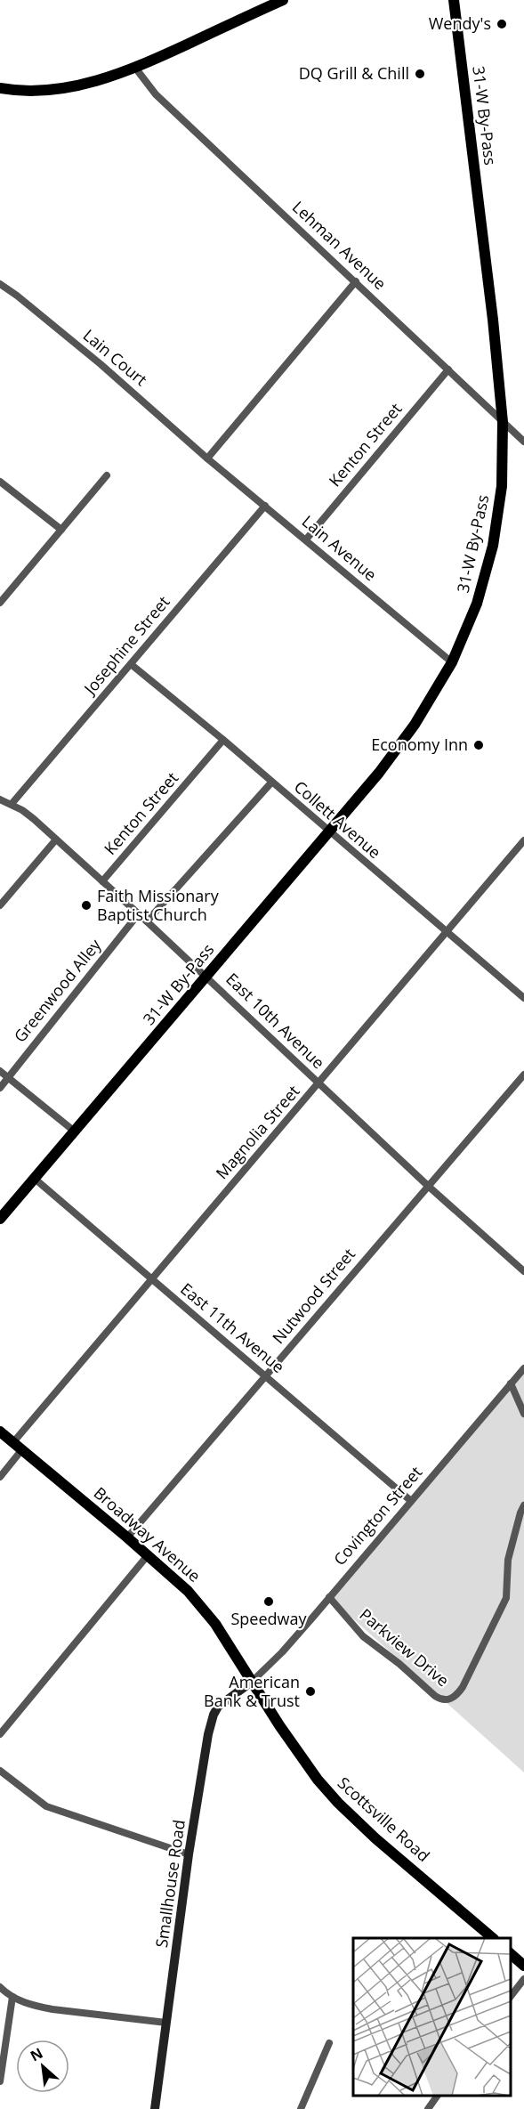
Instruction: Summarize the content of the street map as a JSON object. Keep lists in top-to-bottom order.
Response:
{
  "streets": {
    "main road": ["31-W By-Pass", "Broadway Avenue", "Scottsville Road"],
    "street": [
      "Lehman Avenue",
      "Lain Court",
      "Kenton Street",
      "Lain Avenue",
      "Josephine Street",
      "Collett Avenue",
      "Greenwood Alley",
      "East 10th Avenue",
      "Magnolia Street",
      "Nutwood Street",
      "East 11th Avenue",
      "Covington Street",
      "Parkview Drive",
      "Smallhouse Road"
    ]
  },
  "crossings": [
    ["31-W By-Pass", "Lehman Avenue"],
    ["31-W By-Pass", "Lain Avenue"],
    ["31-W By-Pass", "Collett Avenue"],
    ["31-W By-Pass", "East 10th Avenue"],
    ["31-W By-Pass", "East 11th Avenue"],
    ["Lehman Avenue", "Kenton Street"],
    ["Lain Court", "Lain Avenue"],
    ["Kenton Street", "Lain Avenue"],
    ["Kenton Street", "Collett Avenue"],
    ["Kenton Street", "East 10th Avenue"],
    ["Lain Avenue", "Josephine Street"],
    ["Josephine Street", "Collett Avenue"],
    ["Josephine Street", "East 10th Avenue"],
    ["Collett Avenue", "Magnolia Street"],
    ["Greenwood Alley", "East 10th Avenue"],
    ["East 10th Avenue", "Magnolia Street"],
    ["East 10th Avenue", "Nutwood Street"],
    ["Magnolia Street", "East 11th Avenue"],
    ["Magnolia Street", "Broadway Avenue"],
    ["Nutwood Street", "East 11th Avenue"],
    ["Nutwood Street", "Broadway Avenue"],
    ["East 11th Avenue", "Covington Street"],
    ["Covington Street", "Broadway Avenue"],
    ["Covington Street", "Parkview Drive"],
    ["Covington Street", "Scottsville Road"],
    ["Covington Street", "Smallhouse Road"],
    ["Broadway Avenue", "Scottsville Road"],
    ["Broadway Avenue", "Smallhouse Road"],
    ["Scottsville Road", "Smallhouse Road"]
  ],
  "places": [
    "Wendy's",
    "DQ Grill & Chill",
    "Economy Inn",
    "Faith Missionary Baptist Church",
    "Speedway",
    "American Bank & Trust"
  ],
  "north": "top left"
}
